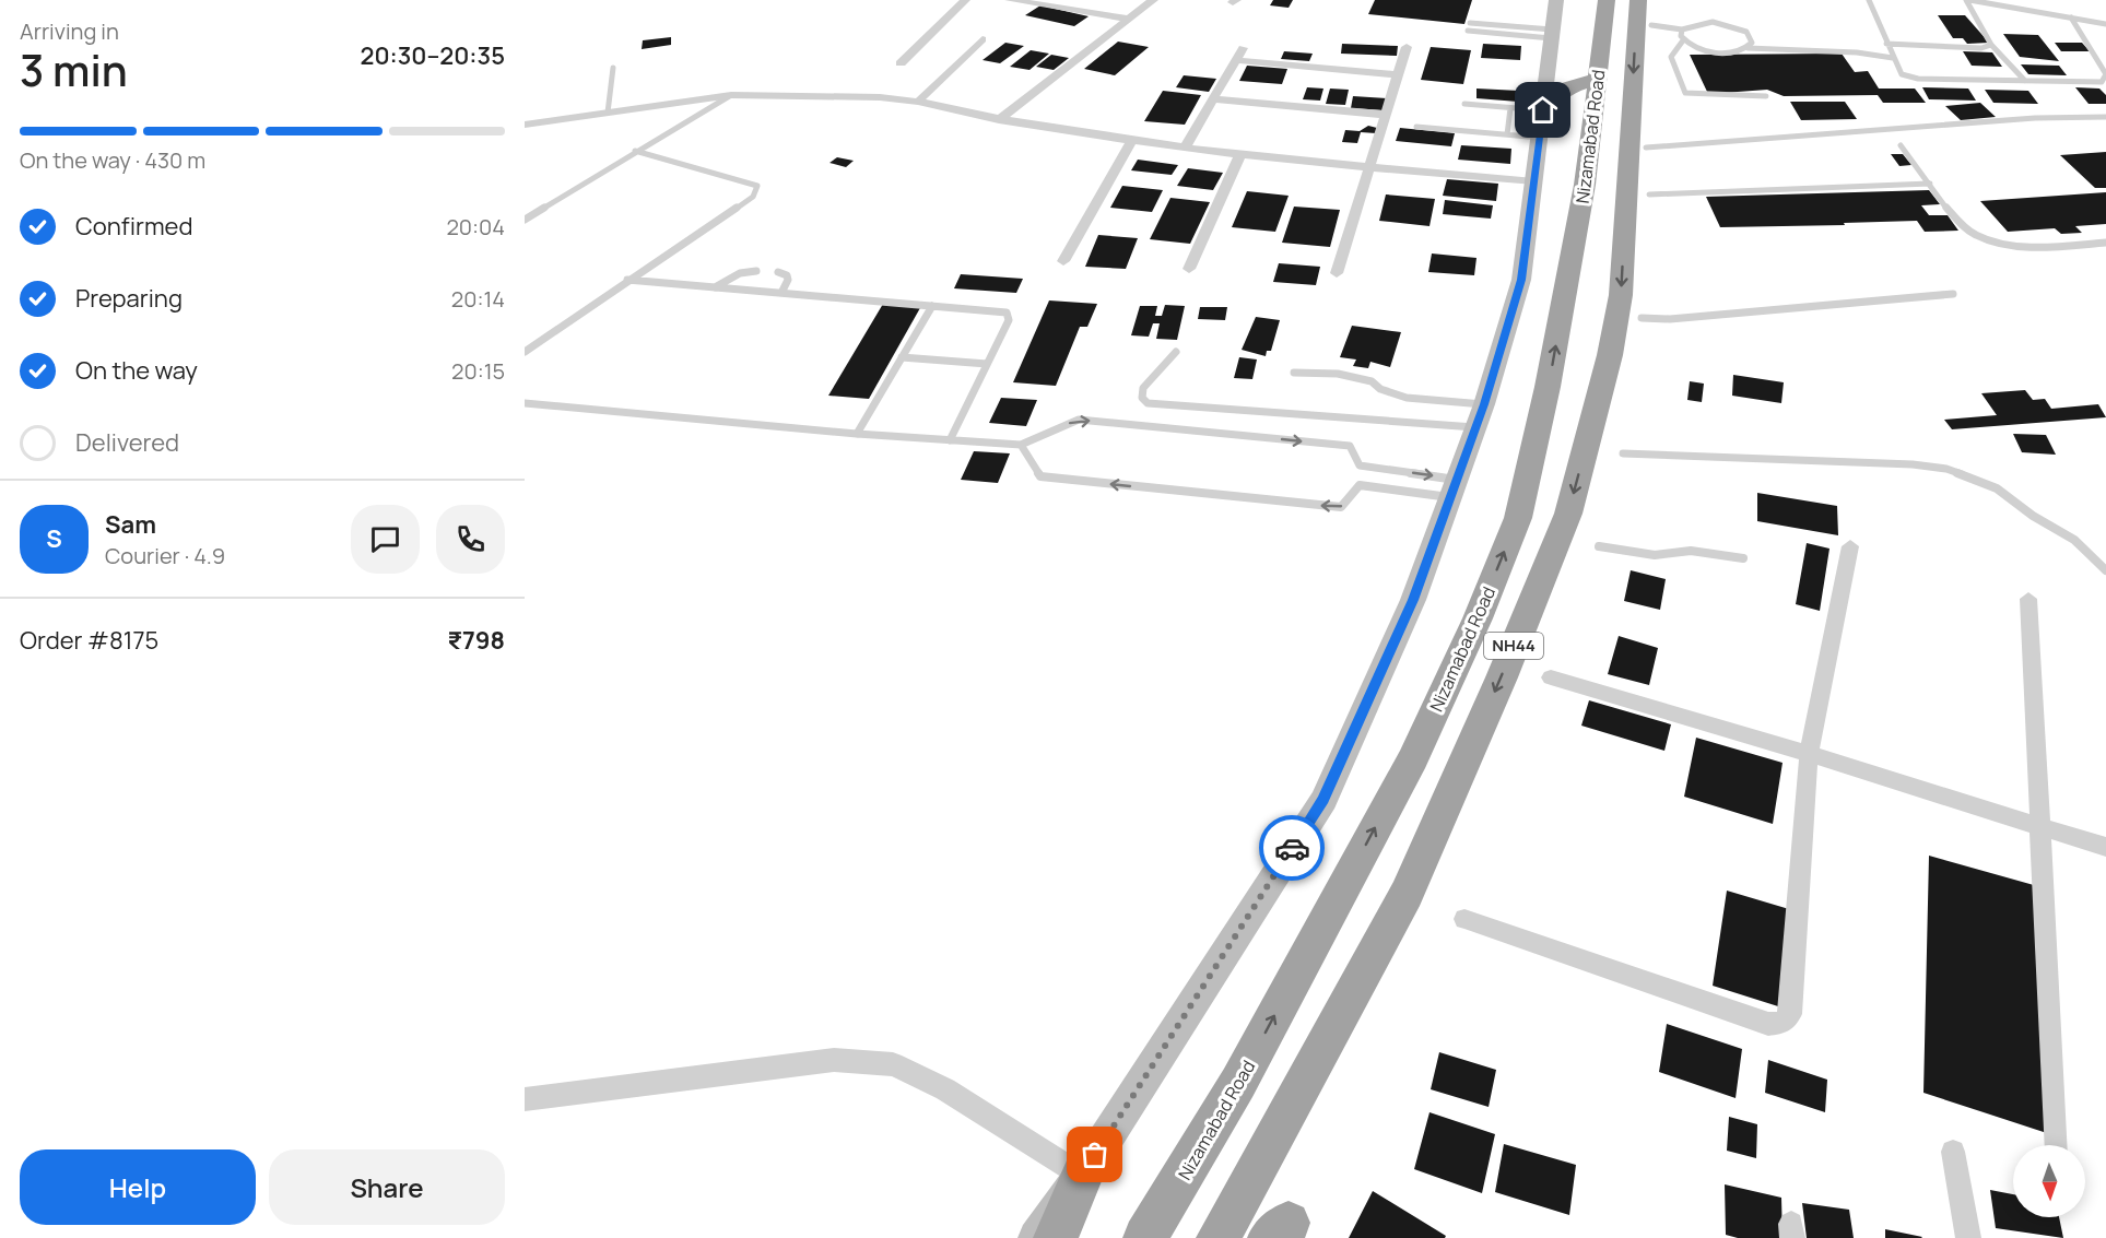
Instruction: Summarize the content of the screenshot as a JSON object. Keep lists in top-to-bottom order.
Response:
{
  "streets": {
    "highway": ["Nizamabad Road", "NH44"]
  },
  "north": "bottom",
  "page": {
    "heading": ["3 min", "Arriving in", "20:30–20:35"],
    "panel": [
      "Sam",
      "Courier · 4.9",
      "Order #8175",
      "₹798"
    ],
    "bar": "On the way · 430 m",
    "list": [
      ["Confirmed", "20:04"],
      ["Preparing", "20:14"],
      ["On the way", "20:15"],
      "Delivered"
    ],
    "round": "S",
    "buttons": ["Help", "Share"]
  }
}
